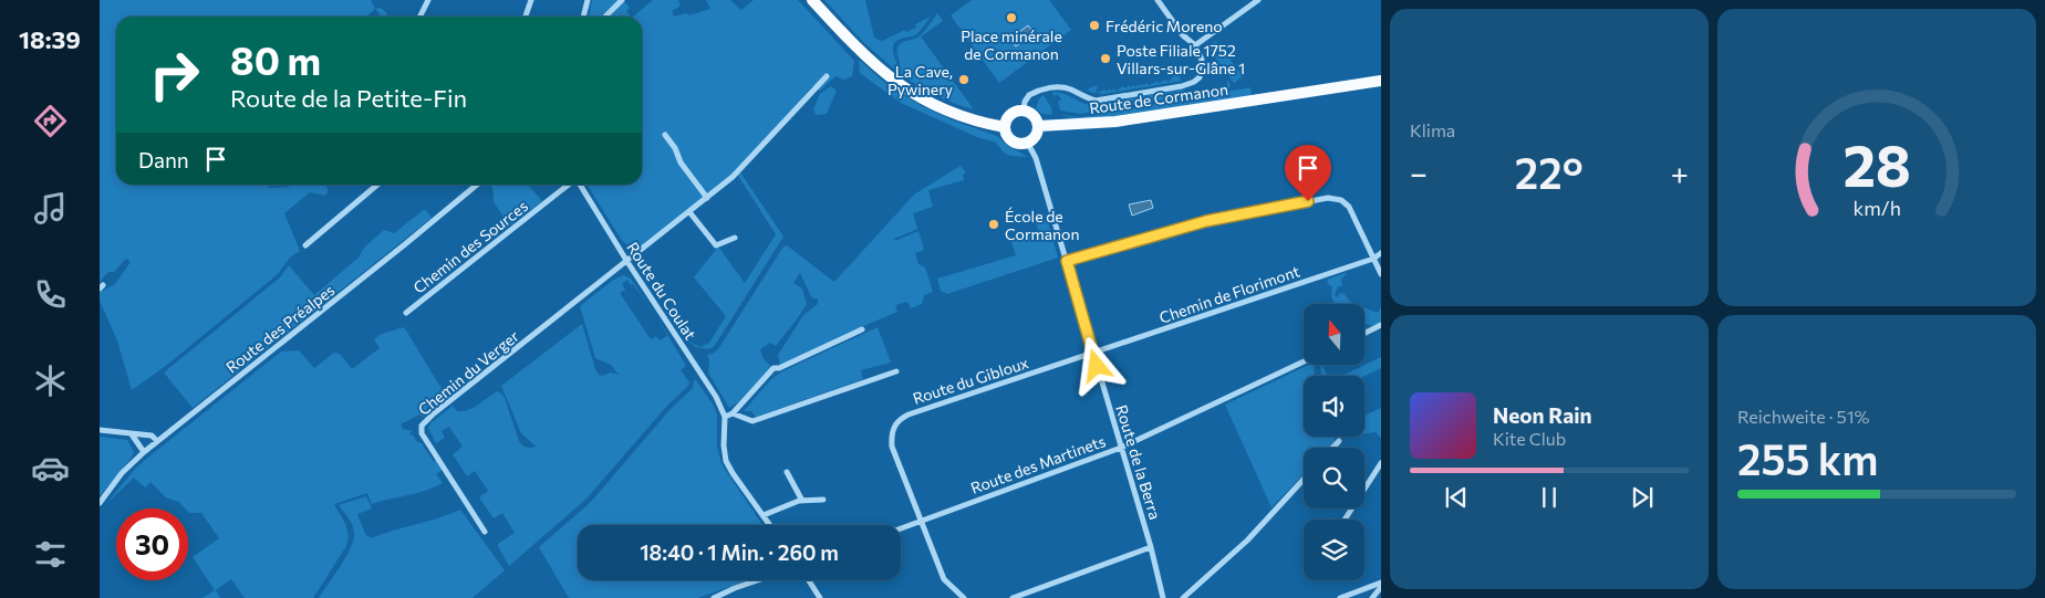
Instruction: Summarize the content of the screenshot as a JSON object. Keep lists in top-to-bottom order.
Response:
{
  "streets": {
    "main road": ["Route de Cormanon"],
    "street": [
      "Chemin des Sources",
      "Route du Coulat",
      "Chemin de Florimont",
      "Route des Préalpes",
      "Chemin du Verger",
      "Route du Gibloux",
      "Route de la Berra",
      "Route des Martinets"
    ]
  },
  "crossings": [
    ["Route de Cormanon", "Route de la Berra"],
    ["Route du Coulat", "Chemin du Verger"],
    ["Chemin de Florimont", "Route du Gibloux"],
    ["Chemin de Florimont", "Route de la Berra"],
    ["Route du Gibloux", "Route de la Berra"],
    ["Route du Gibloux", "Route des Martinets"],
    ["Route de la Berra", "Route des Martinets"]
  ],
  "places": [
    "Place minérale de Cormanon",
    "Frédéric Moreno",
    "Poste Filiale 1752 Villars-sur-Glâne 1",
    "La Cave, Pywinery",
    "École de Cormanon"
  ],
  "north": "top",
  "page": {
    "tabs": "18:39",
    "tile": [
      "Klima",
      ["Reichweite · 51%", "255 km"]
    ],
    "turn": ["80 m", "Route de la Petite-Fin"],
    "then": "Dann",
    "heat": ["−", "22°", "+"],
    "song": ["Neon Rain", "Kite Club"],
    "limit": "30",
    "trip": "18:40 · 1 Min. · 260 m",
    "gauge": ["28", "km/h"]
  }
}
